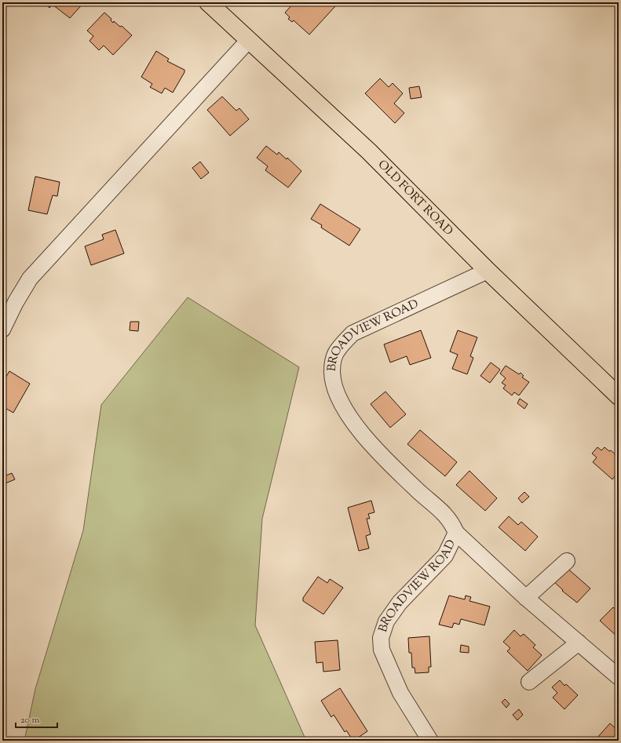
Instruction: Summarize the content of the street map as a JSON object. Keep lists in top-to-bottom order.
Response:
{
  "streets": {
    "main road": ["OLD FORT ROAD"],
    "street": ["BROADVIEW ROAD"]
  },
  "crossings": [
    ["OLD FORT ROAD", "BROADVIEW ROAD"]
  ],
  "scale_bar": "20 m"
}
